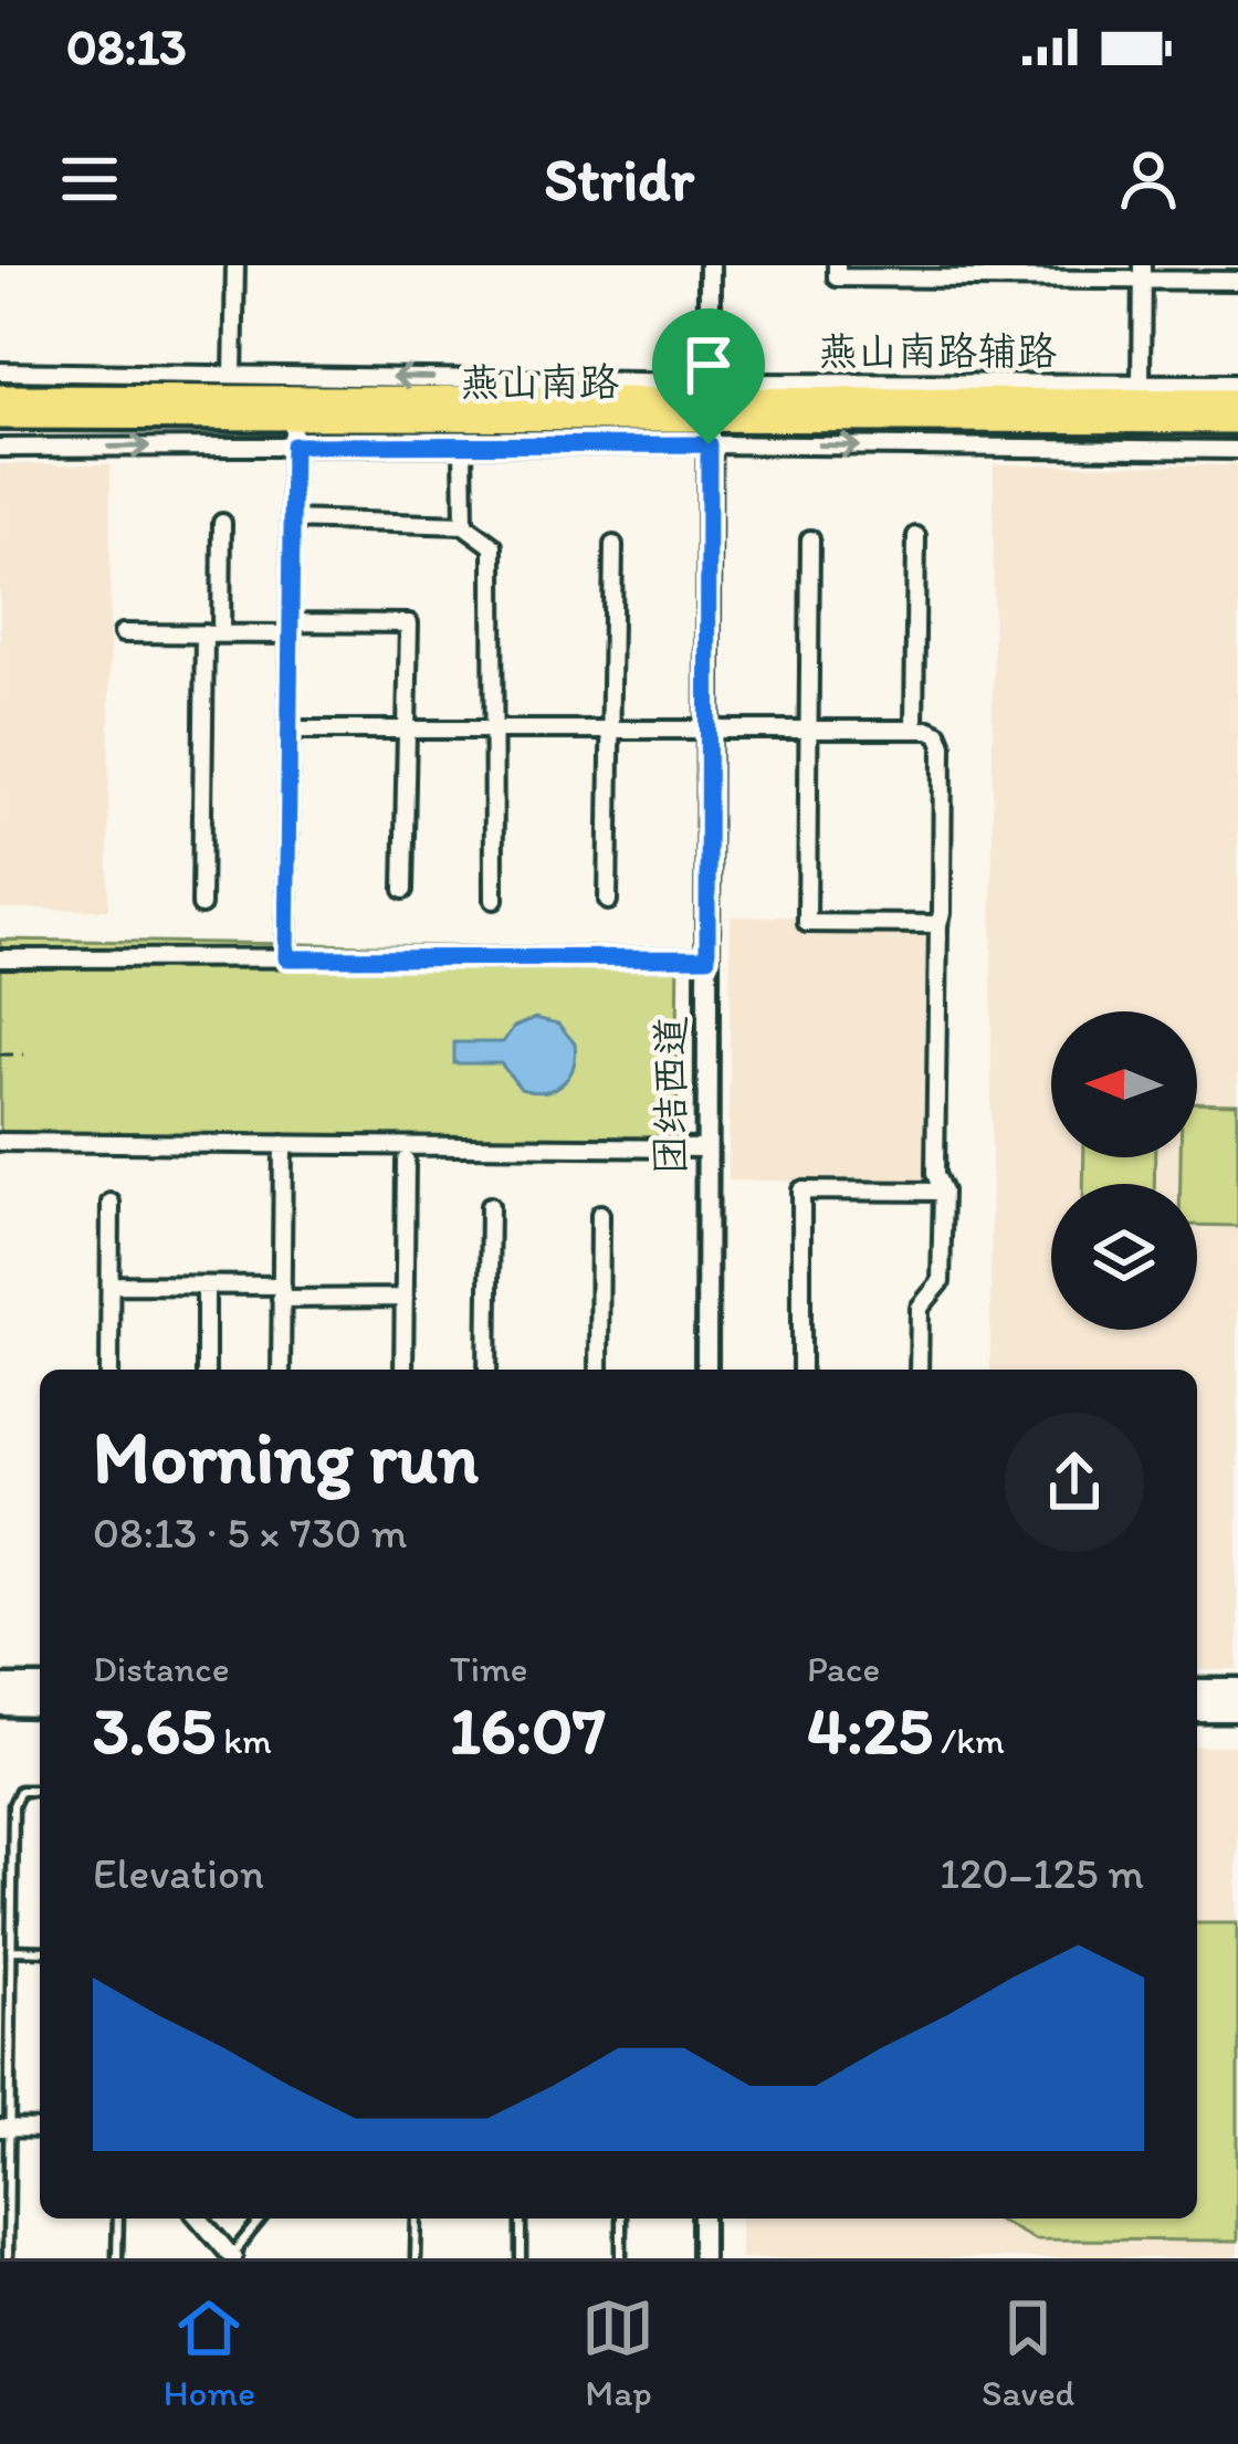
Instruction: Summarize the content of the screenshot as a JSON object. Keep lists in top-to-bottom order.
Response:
{
  "streets": {
    "main road": ["燕山南路"],
    "street": ["燕山南路辅路", "团结西道"]
  },
  "crossings": [
    ["燕山南路辅路", "燕山南路"],
    ["燕山南路辅路", "团结西道"],
    ["燕山南路", "团结西道"]
  ],
  "north": "left",
  "page": {
    "status": "08:13",
    "header": "Stridr",
    "heading": ["Morning run", "08:13 · 5 × 730 m"],
    "stats": [
      ["Distance", "3.65 km"],
      ["Time", "16:07"],
      ["Pace", "4:25 /km"]
    ],
    "chart": ["Elevation", "120–125 m"],
    "tabs": ["Home", "Map", "Saved"]
  }
}
